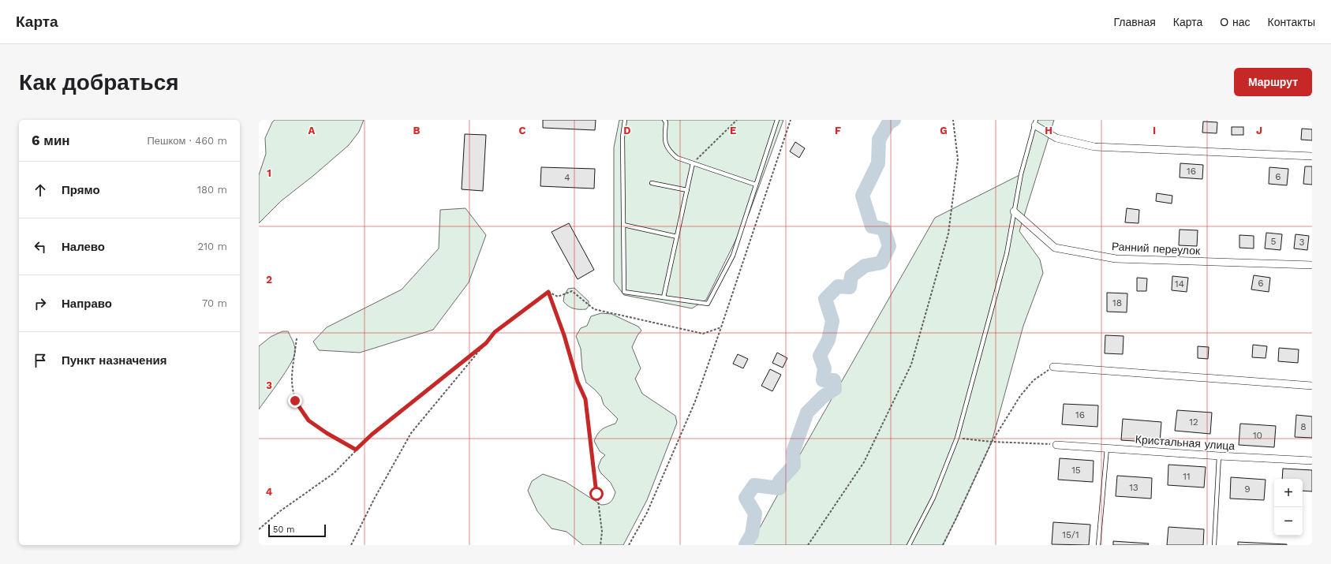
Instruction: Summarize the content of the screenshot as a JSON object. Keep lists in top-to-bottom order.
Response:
{
  "streets": {
    "street": ["Ранний переулок", "Кристальная улица"]
  },
  "house_numbers": [
    "16",
    "6",
    "4",
    "5",
    "3",
    "6",
    "14",
    "18",
    "16",
    "12",
    "8",
    "10",
    "15",
    "11",
    "13",
    "9",
    "15/1"
  ],
  "scale_bar": "50 m",
  "page": {
    "header": "Карта",
    "nav": [
      "Главная",
      "Карта",
      "О нас",
      "Контакты"
    ],
    "buttons": "Маршрут",
    "title": "Как добраться",
    "heading": ["6 мин", "Пешком · 460 m"],
    "list": [
      ["Прямо", "180 m"],
      ["Налево", "210 m"],
      ["Направо", "70 m"],
      "Пункт назначения"
    ],
    "map_buttons": ["+", "−"],
    "scale": "50 m"
  },
  "grid": {
    "columns": [
      "A",
      "B",
      "C",
      "D",
      "E",
      "F",
      "G",
      "H",
      "I",
      "J"
    ],
    "rows": [
      "1",
      "2",
      "3",
      "4"
    ]
  }
}
